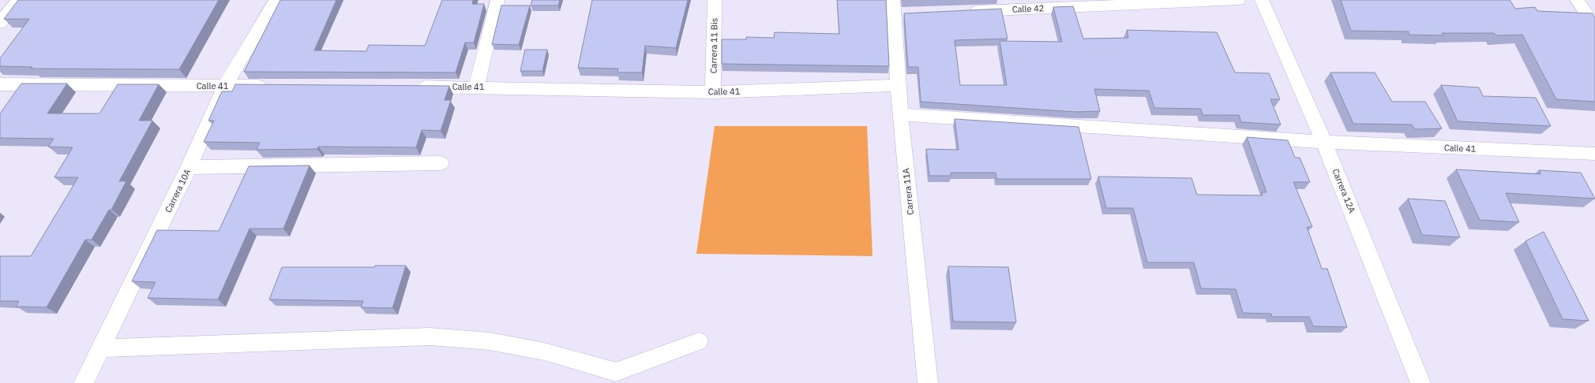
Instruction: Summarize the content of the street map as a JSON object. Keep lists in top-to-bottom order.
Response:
{
  "streets": {
    "street": [
      "Calle 42",
      "Carrera 11 Bis",
      "Calle 41",
      "Carrera 10A",
      "Carrera 12A",
      "Carrera 11A"
    ]
  },
  "crossings": [
    ["Carrera 11 Bis", "Calle 41"],
    ["Calle 41", "Carrera 10A"],
    ["Calle 41", "Carrera 12A"],
    ["Calle 41", "Carrera 11A"]
  ]
}
